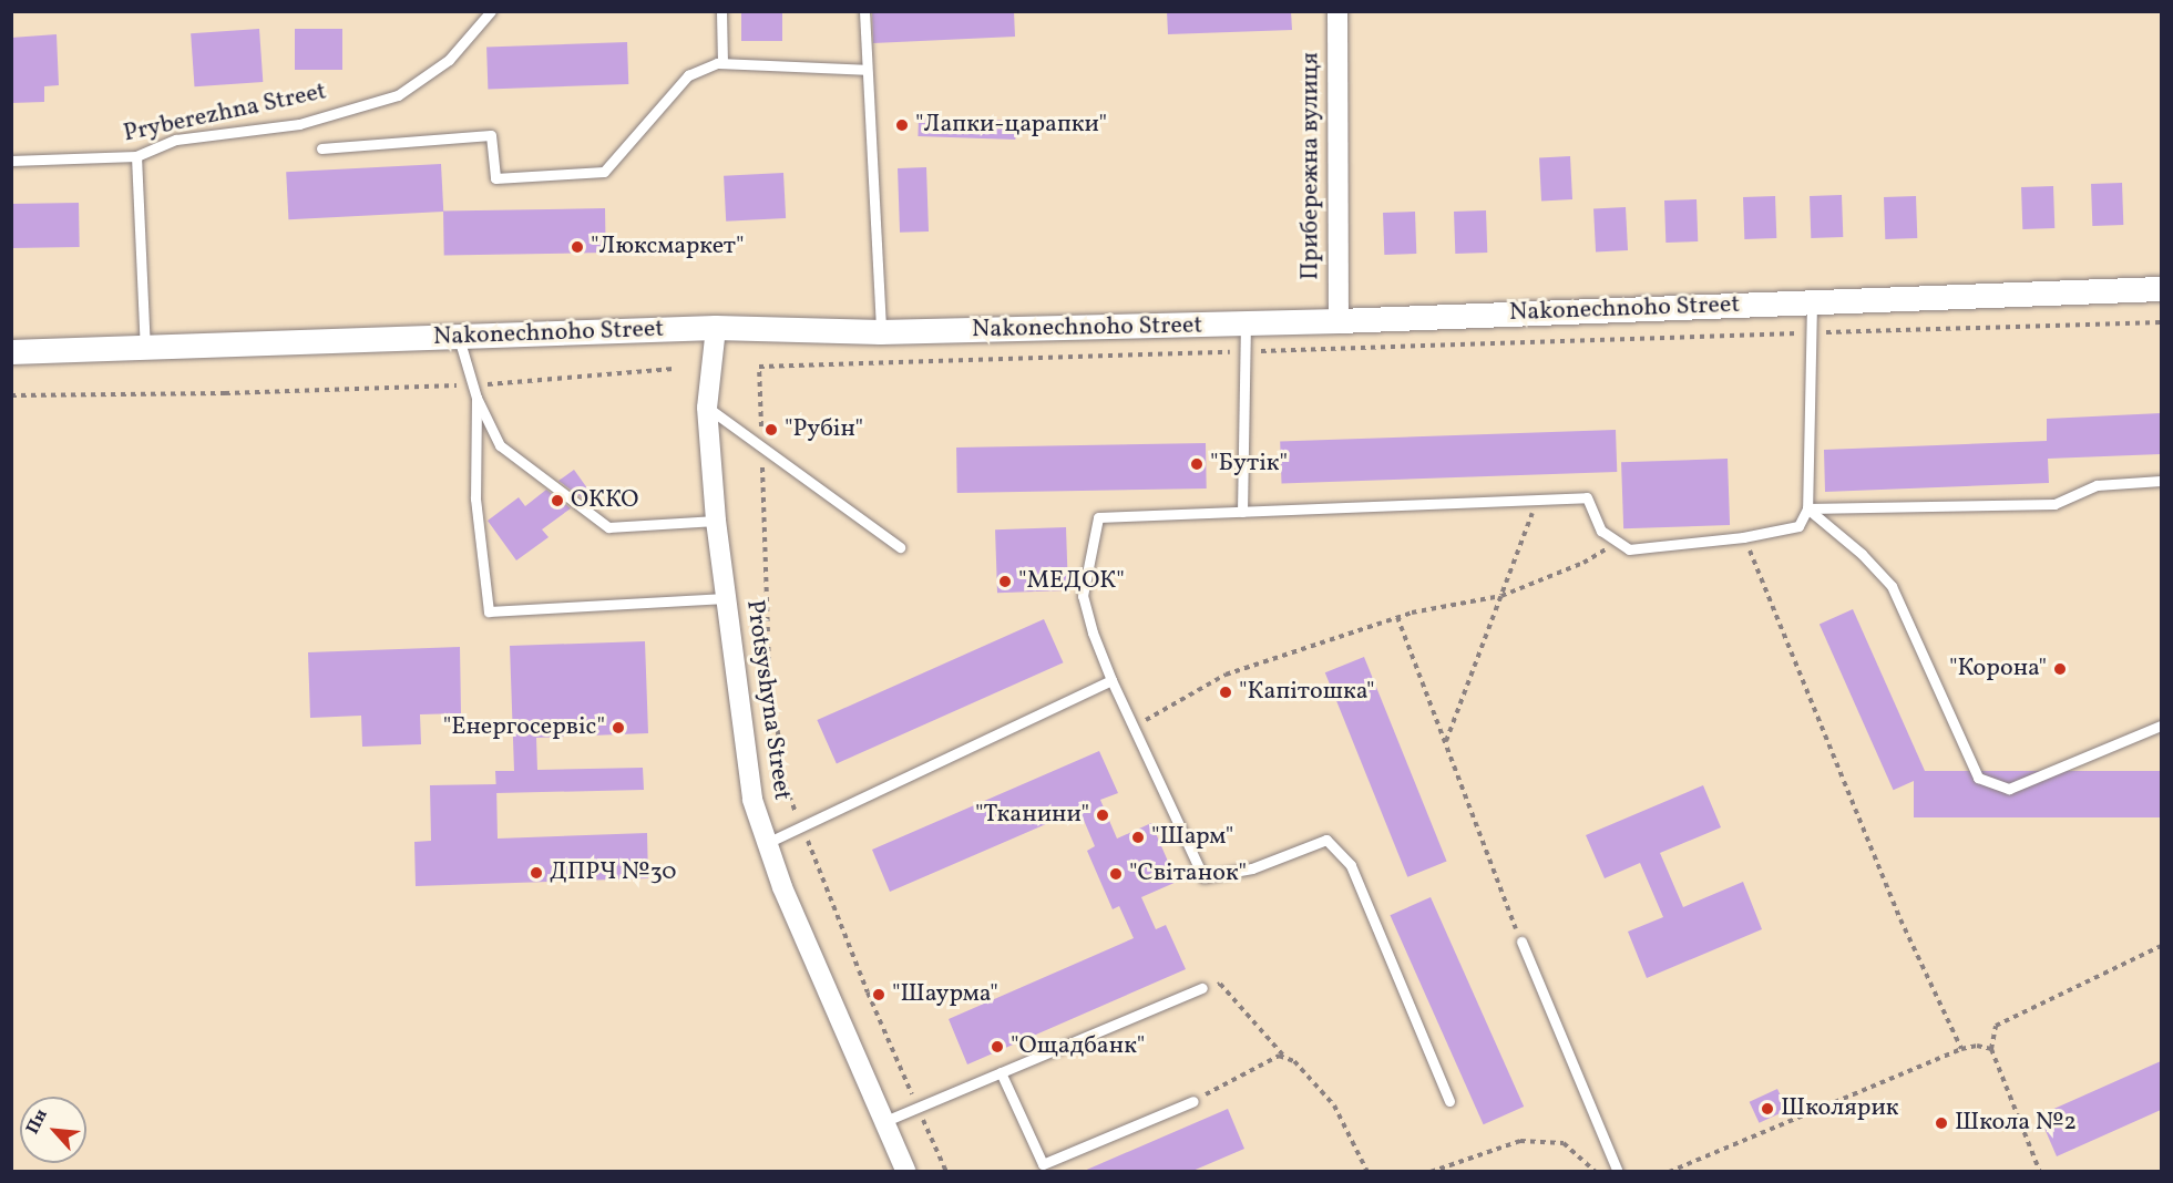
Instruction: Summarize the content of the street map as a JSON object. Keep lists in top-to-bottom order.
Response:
{
  "streets": {
    "street": ["Прибережна вулиця", "Nakonechnoho Street", "Protsyshyna Street"],
    "lane": ["Pryberezhna Street"]
  },
  "crossings": [
    ["Прибережна вулиця", "Nakonechnoho Street"],
    ["Nakonechnoho Street", "Protsyshyna Street"]
  ],
  "places": [
    "\"Лапки-царапки\"",
    "\"Люксмаркет\"",
    "\"Рубін\"",
    "\"Бутік\"",
    "ОККО",
    "\"МЕДОК\"",
    "\"Корона\"",
    "\"Капітошка\"",
    "\"Енергосервіс\"",
    "\"Тканини\"",
    "\"Шарм\"",
    "ДПРЧ №30",
    "\"Світанок\"",
    "\"Шаурма\"",
    "\"Ощадбанк\"",
    "Школярик",
    "Школа №2"
  ],
  "north": "top left"
}
